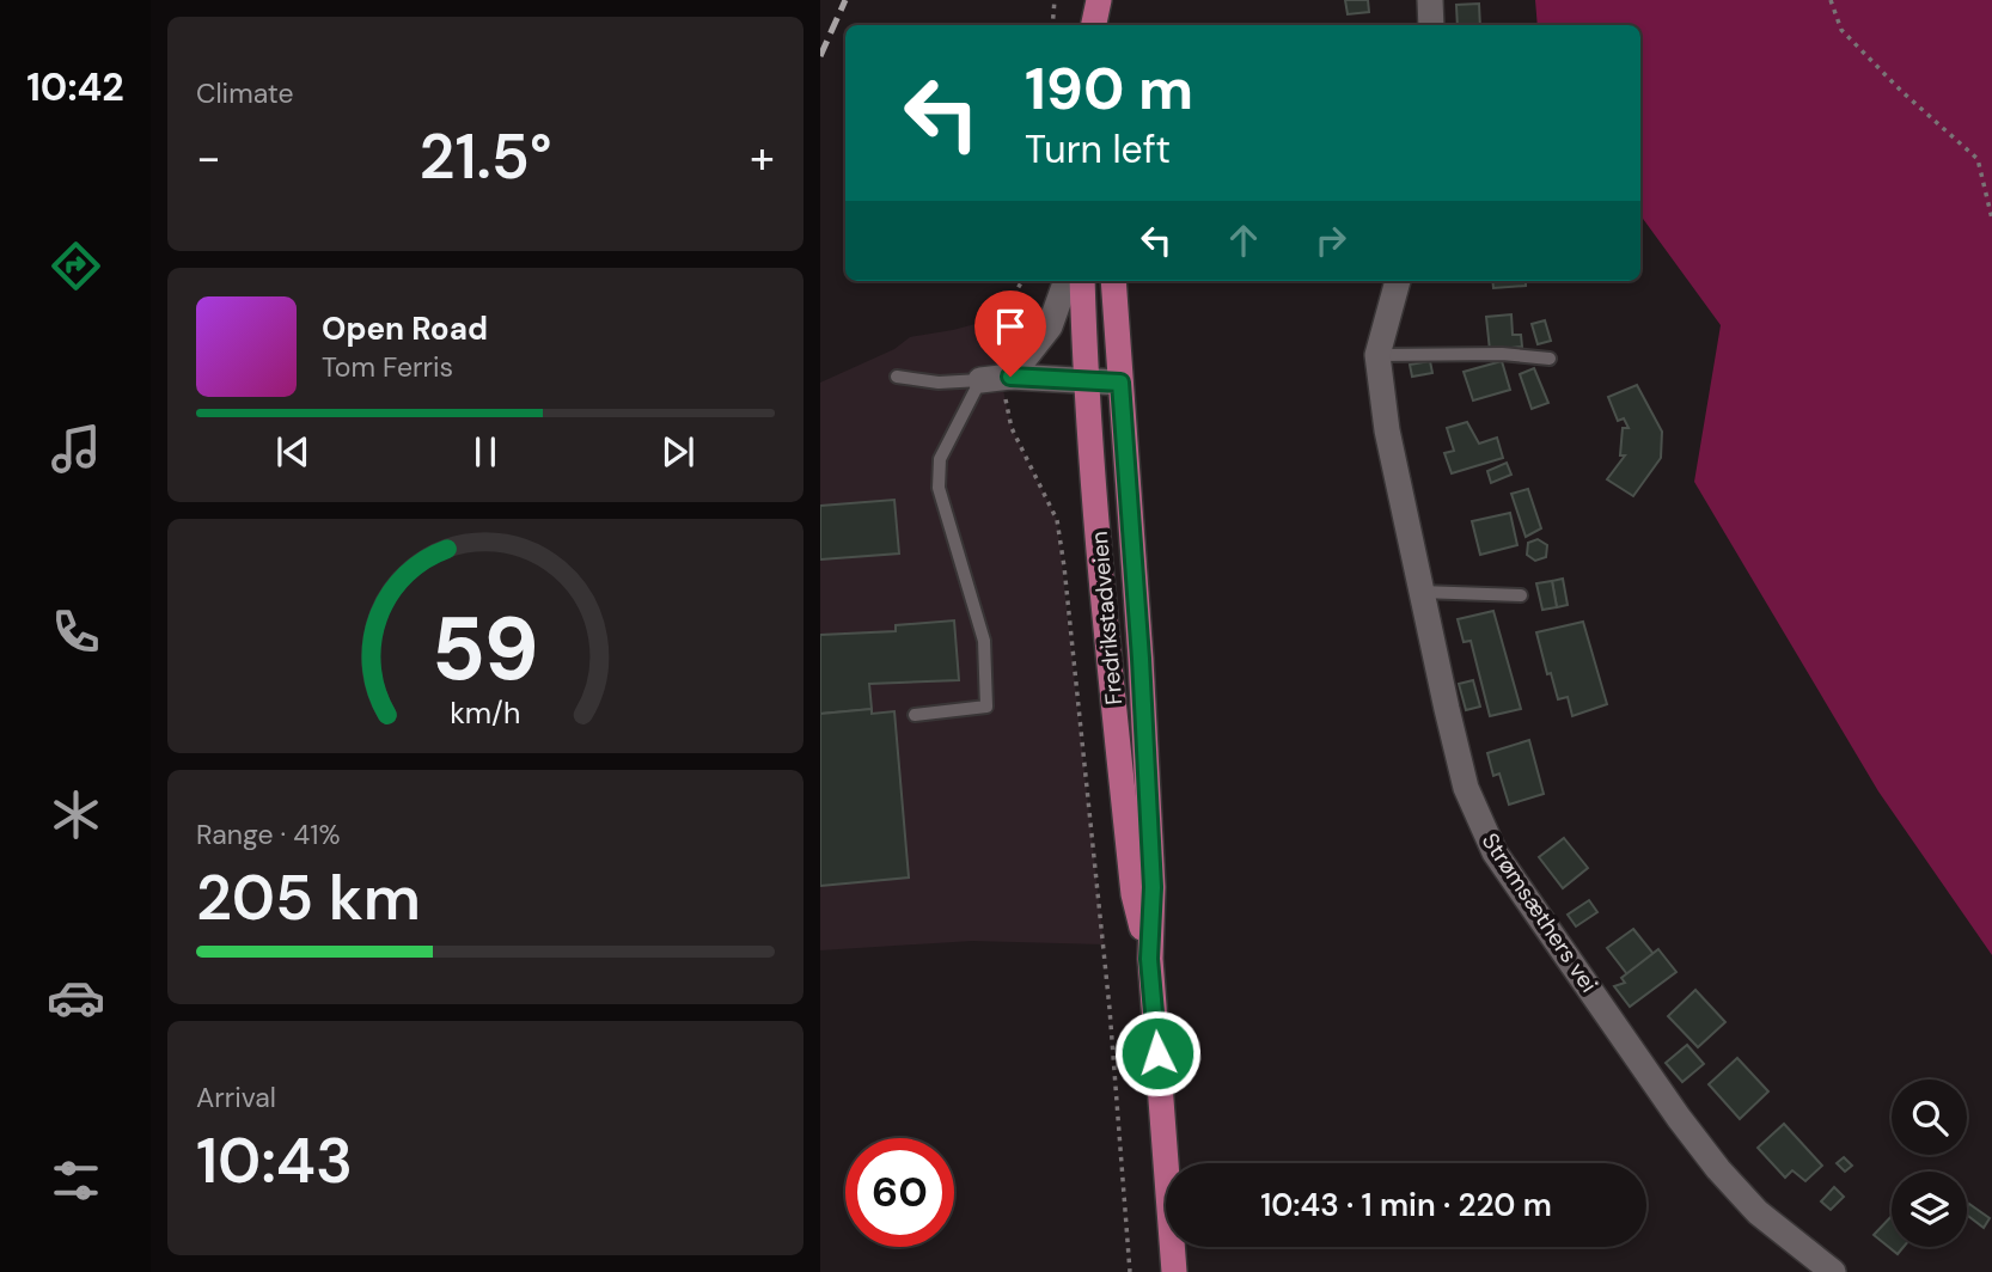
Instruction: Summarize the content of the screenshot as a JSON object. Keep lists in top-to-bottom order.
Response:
{
  "streets": {
    "main road": ["Fredrikstadveien"],
    "street": ["Strømsæthers vei"]
  },
  "page": {
    "tabs": "10:42",
    "tile": [
      "Climate",
      ["Range · 41%", "205 km"],
      ["Arrival", "10:43"]
    ],
    "turn": ["190 m", "Turn left"],
    "heat": ["−", "21.5°", "+"],
    "song": ["Open Road", "Tom Ferris"],
    "limit": "60",
    "trip": "10:43 · 1 min · 220 m",
    "gauge": ["59", "km/h"]
  }
}
